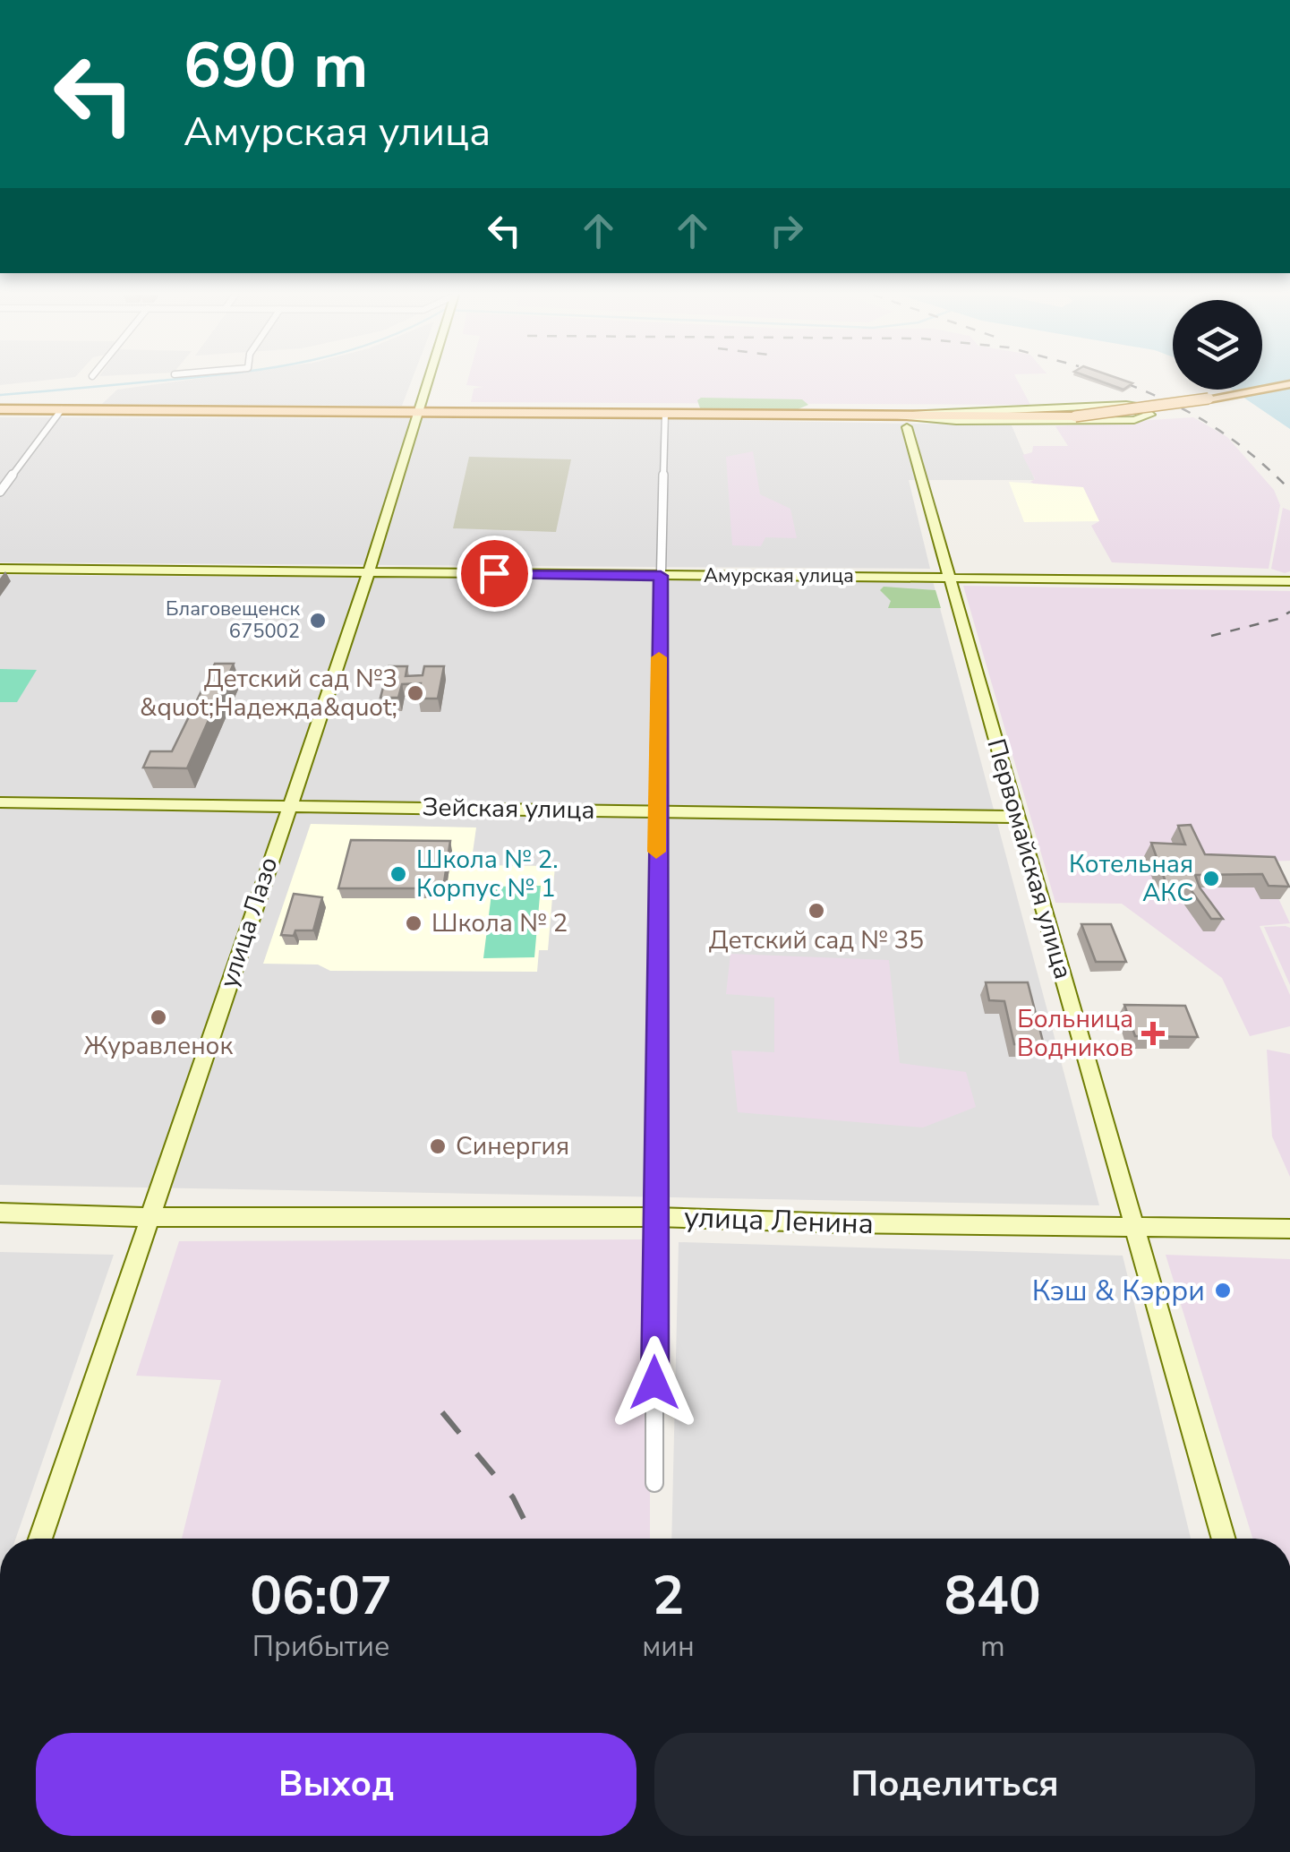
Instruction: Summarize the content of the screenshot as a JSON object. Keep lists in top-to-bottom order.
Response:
{
  "streets": {
    "street": [
      "Амурская улица",
      "Зейская улица",
      "Первомайская улица",
      "улица Лазо",
      "улица Ленина"
    ]
  },
  "crossings": [
    ["Амурская улица", "Первомайская улица"],
    ["Амурская улица", "улица Лазо"],
    ["Зейская улица", "Первомайская улица"],
    ["Зейская улица", "улица Лазо"],
    ["Первомайская улица", "улица Ленина"],
    ["улица Лазо", "улица Ленина"]
  ],
  "places": {
    "other": [
      "Благовещенск 675002",
      "Детский сад №3 &quot;Надежда&quot;",
      "Школа № 2. Корпус № 1",
      "Котельная АКС",
      "Детский сад № 35",
      "Школа № 2",
      "Журавленок",
      "Синергия",
      "Кэш & Кэрри"
    ],
    "health": ["Больница Водников"]
  },
  "page": {
    "turn": ["690 m", "Амурская улица"],
    "eta": [
      "06:07",
      "Прибытие",
      "2",
      "мин",
      "840",
      "m"
    ],
    "buttons": ["Выход", "Поделиться"]
  }
}
